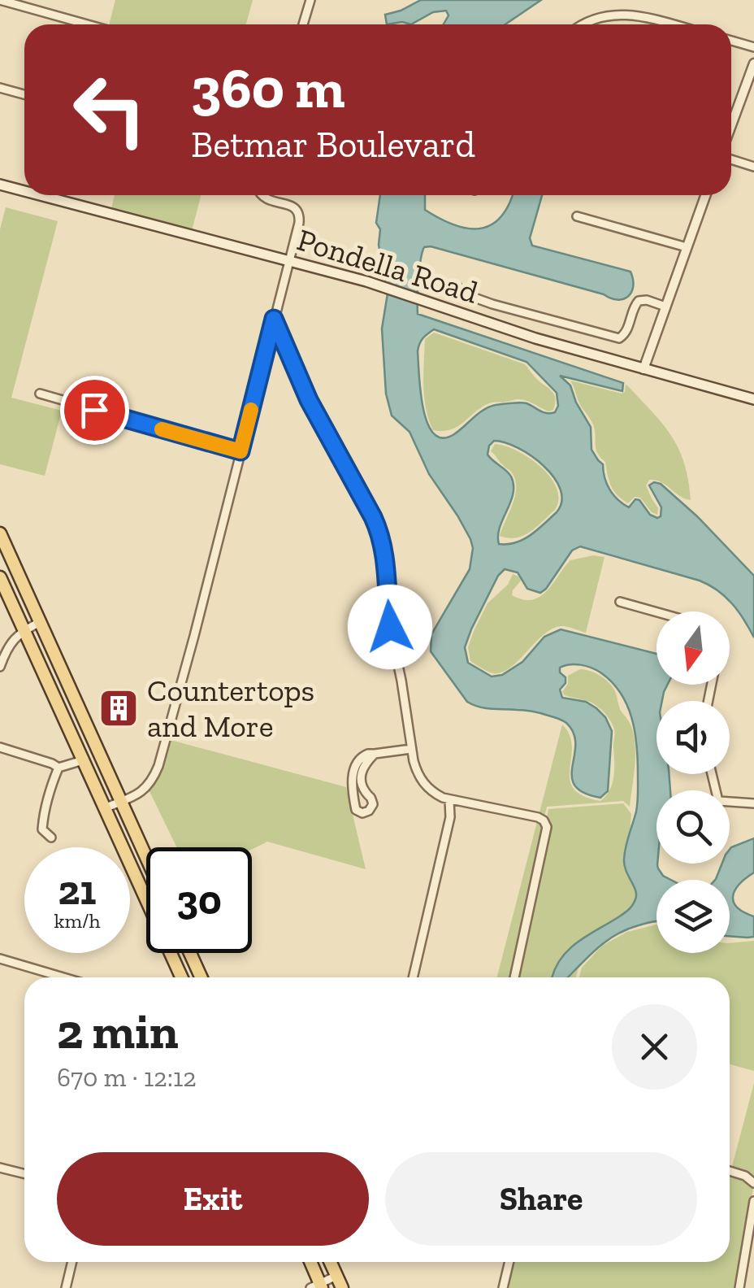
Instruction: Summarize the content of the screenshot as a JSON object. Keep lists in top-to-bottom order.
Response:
{
  "streets": {
    "main road": ["Pondella Road"]
  },
  "places": {
    "building": ["Countertops and More"]
  },
  "north": "bottom",
  "page": {
    "turn": ["360 m", "Betmar Boulevard"],
    "speed": "21 km/h",
    "limit": "30",
    "heading": ["2 min", "670 m · 12:12"],
    "buttons": ["Exit", "Share"]
  }
}
